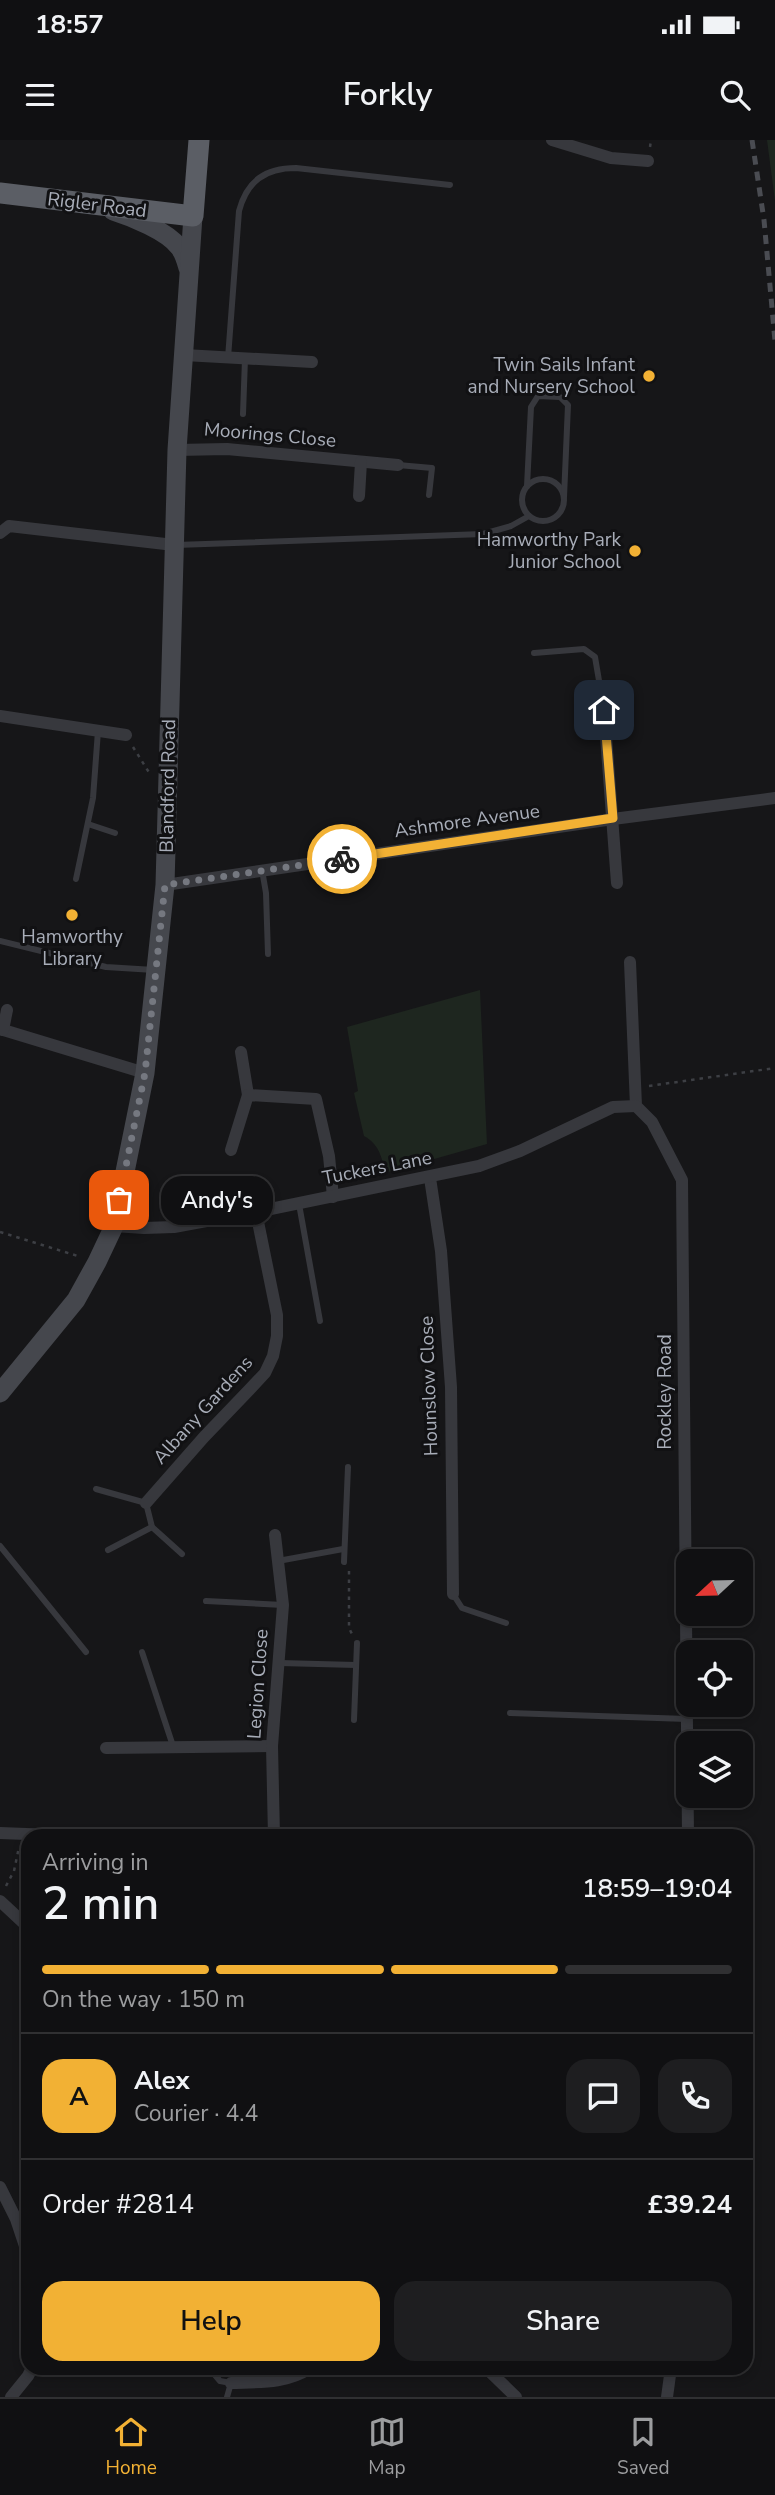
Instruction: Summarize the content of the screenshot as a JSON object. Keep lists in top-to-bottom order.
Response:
{
  "streets": {
    "highway": ["Rigler Road", "Blandford Road"],
    "street": [
      "Moorings Close",
      "Ashmore Avenue",
      "Tuckers Lane",
      "Hounslow Close",
      "Rockley Road",
      "Albany Gardens",
      "Legion Close"
    ]
  },
  "crossings": [
    ["Rigler Road", "Blandford Road"],
    ["Moorings Close", "Blandford Road"],
    ["Blandford Road", "Ashmore Avenue"],
    ["Blandford Road", "Tuckers Lane"],
    ["Tuckers Lane", "Hounslow Close"],
    ["Tuckers Lane", "Rockley Road"],
    ["Tuckers Lane", "Albany Gardens"]
  ],
  "places": [
    "Twin Sails Infant and Nursery School",
    "Hamworthy Park Junior School",
    "Hamworthy Library",
    "Andy's"
  ],
  "north": "left",
  "page": {
    "status": "18:57",
    "header": "Forkly",
    "bubble": "Andy's",
    "heading": ["2 min", "Arriving in", "18:59–19:04"],
    "panel": [
      "Alex",
      "Courier · 4.4",
      "Order #2814",
      "£39.24"
    ],
    "bar": "On the way · 150 m",
    "round": "A",
    "buttons": ["Help", "Share"],
    "tabs": ["Home", "Map", "Saved"]
  }
}
